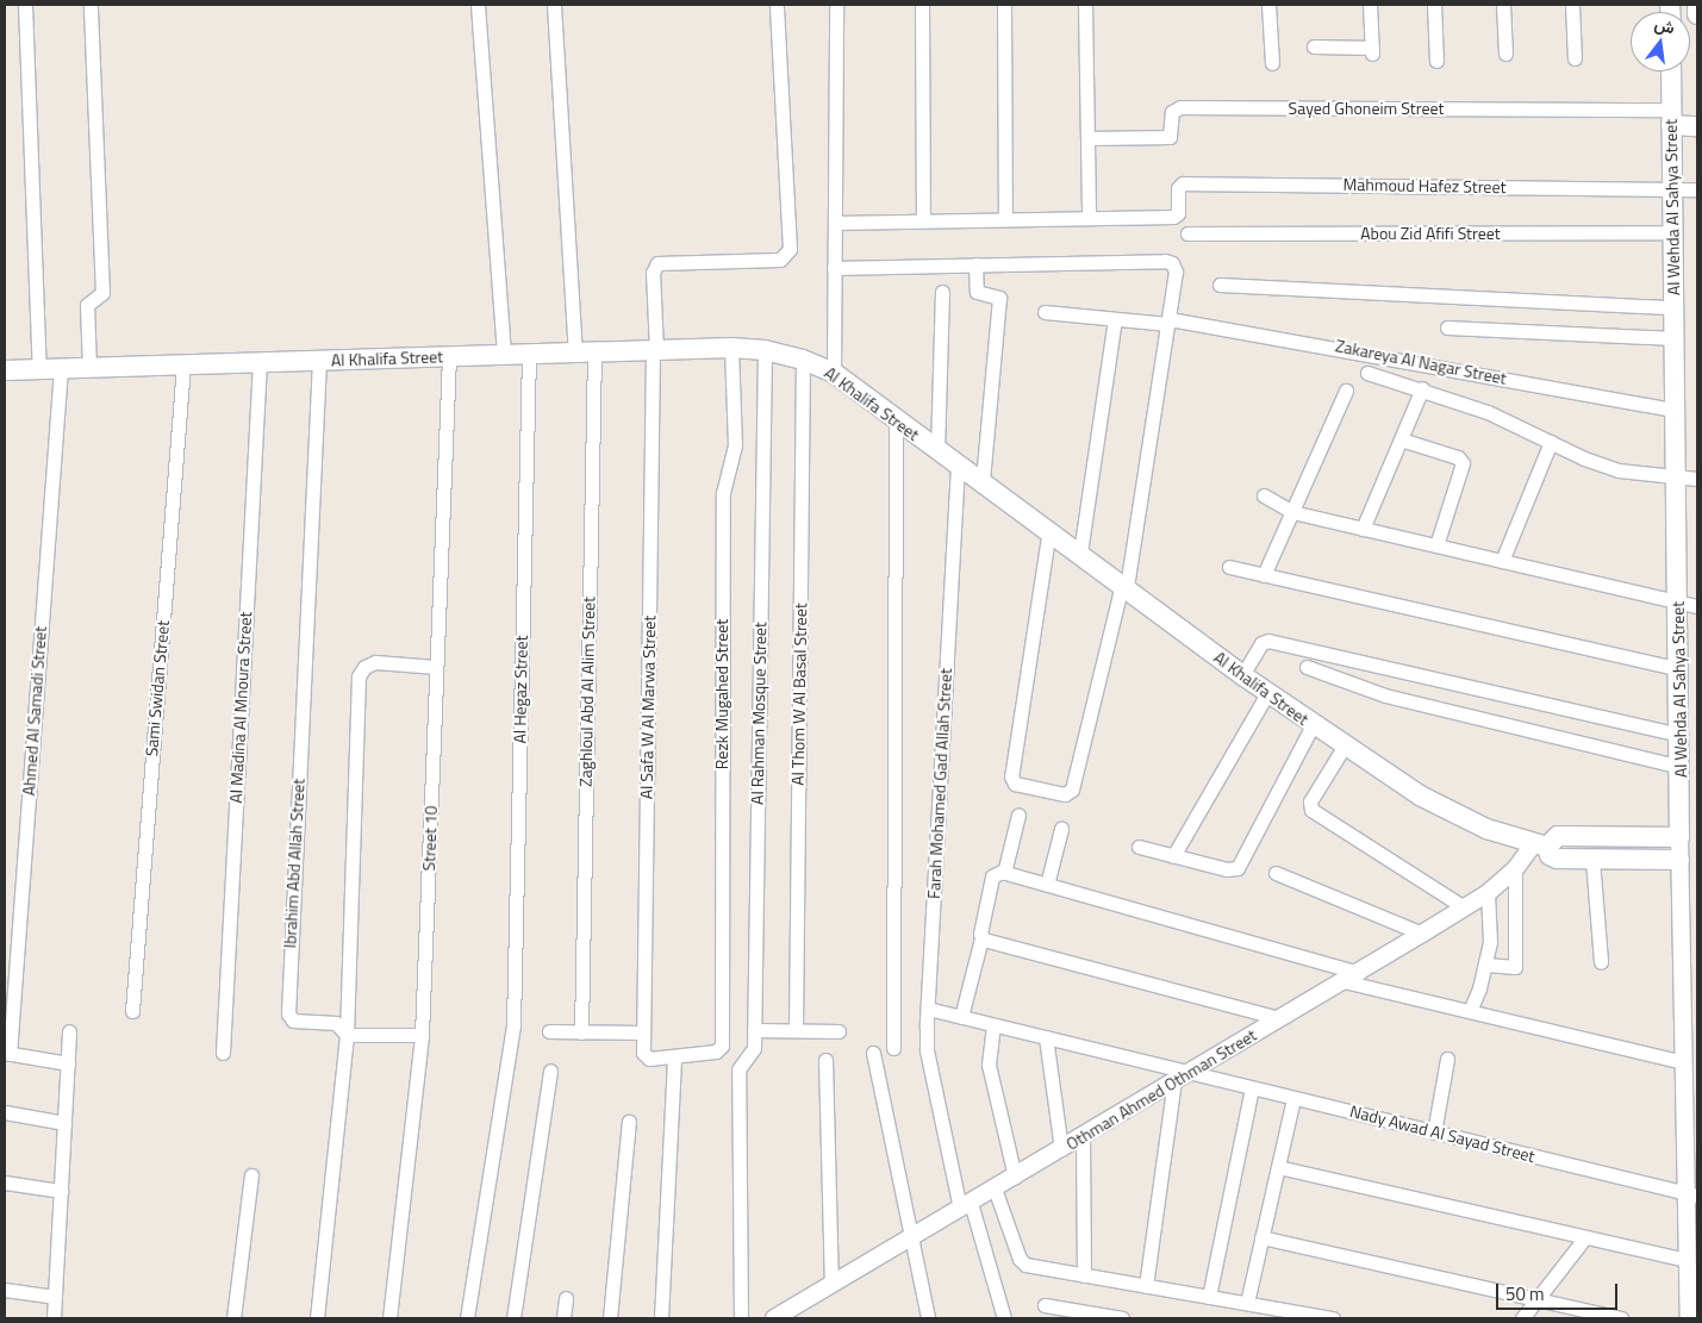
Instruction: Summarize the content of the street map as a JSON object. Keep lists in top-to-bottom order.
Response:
{
  "streets": {
    "main road": ["Al Wehda Al Sahya Street", "Al Khalifa Street"],
    "street": [
      "Sayed Ghoneim Street",
      "Mahmoud Hafez Street",
      "Abou Zid Afifi Street",
      "Zakareya Al Nagar Street",
      "Sami Swidan Street",
      "Al Hegaz Street",
      "Zaghloul Abd Al Alim Street",
      "Rezk Mugahed Street",
      "Al Thom W Al Basal Street",
      "Al Madina Al Mnoura Street",
      "Al Safa W Al Marwa Street",
      "Ahmed Al Samadi Street",
      "Al Rahman Mosque Street",
      "Farah Mohamed Gad Allah Street",
      "Street 10",
      "Ibrahim Abd Allah Street",
      "Othman Ahmed Othman Street",
      "Nady Awad Al Sayad Street"
    ]
  },
  "crossings": [
    ["Sayed Ghoneim Street", "Al Wehda Al Sahya Street"],
    ["Mahmoud Hafez Street", "Al Wehda Al Sahya Street"],
    ["Al Wehda Al Sahya Street", "Abou Zid Afifi Street"],
    ["Al Wehda Al Sahya Street", "Al Khalifa Street"],
    ["Al Wehda Al Sahya Street", "Zakareya Al Nagar Street"],
    ["Al Wehda Al Sahya Street", "Nady Awad Al Sayad Street"],
    ["Al Khalifa Street", "Sami Swidan Street"],
    ["Al Khalifa Street", "Al Hegaz Street"],
    ["Al Khalifa Street", "Zaghloul Abd Al Alim Street"],
    ["Al Khalifa Street", "Rezk Mugahed Street"],
    ["Al Khalifa Street", "Al Thom W Al Basal Street"],
    ["Al Khalifa Street", "Al Madina Al Mnoura Street"],
    ["Al Khalifa Street", "Al Safa W Al Marwa Street"],
    ["Al Khalifa Street", "Ahmed Al Samadi Street"],
    ["Al Khalifa Street", "Al Rahman Mosque Street"],
    ["Al Khalifa Street", "Farah Mohamed Gad Allah Street"],
    ["Al Khalifa Street", "Street 10"],
    ["Al Khalifa Street", "Ibrahim Abd Allah Street"],
    ["Al Khalifa Street", "Othman Ahmed Othman Street"],
    ["Rezk Mugahed Street", "Al Safa W Al Marwa Street"],
    ["Farah Mohamed Gad Allah Street", "Othman Ahmed Othman Street"],
    ["Farah Mohamed Gad Allah Street", "Nady Awad Al Sayad Street"],
    ["Othman Ahmed Othman Street", "Nady Awad Al Sayad Street"]
  ],
  "scale_bar": "50 m",
  "north": "top"
}
